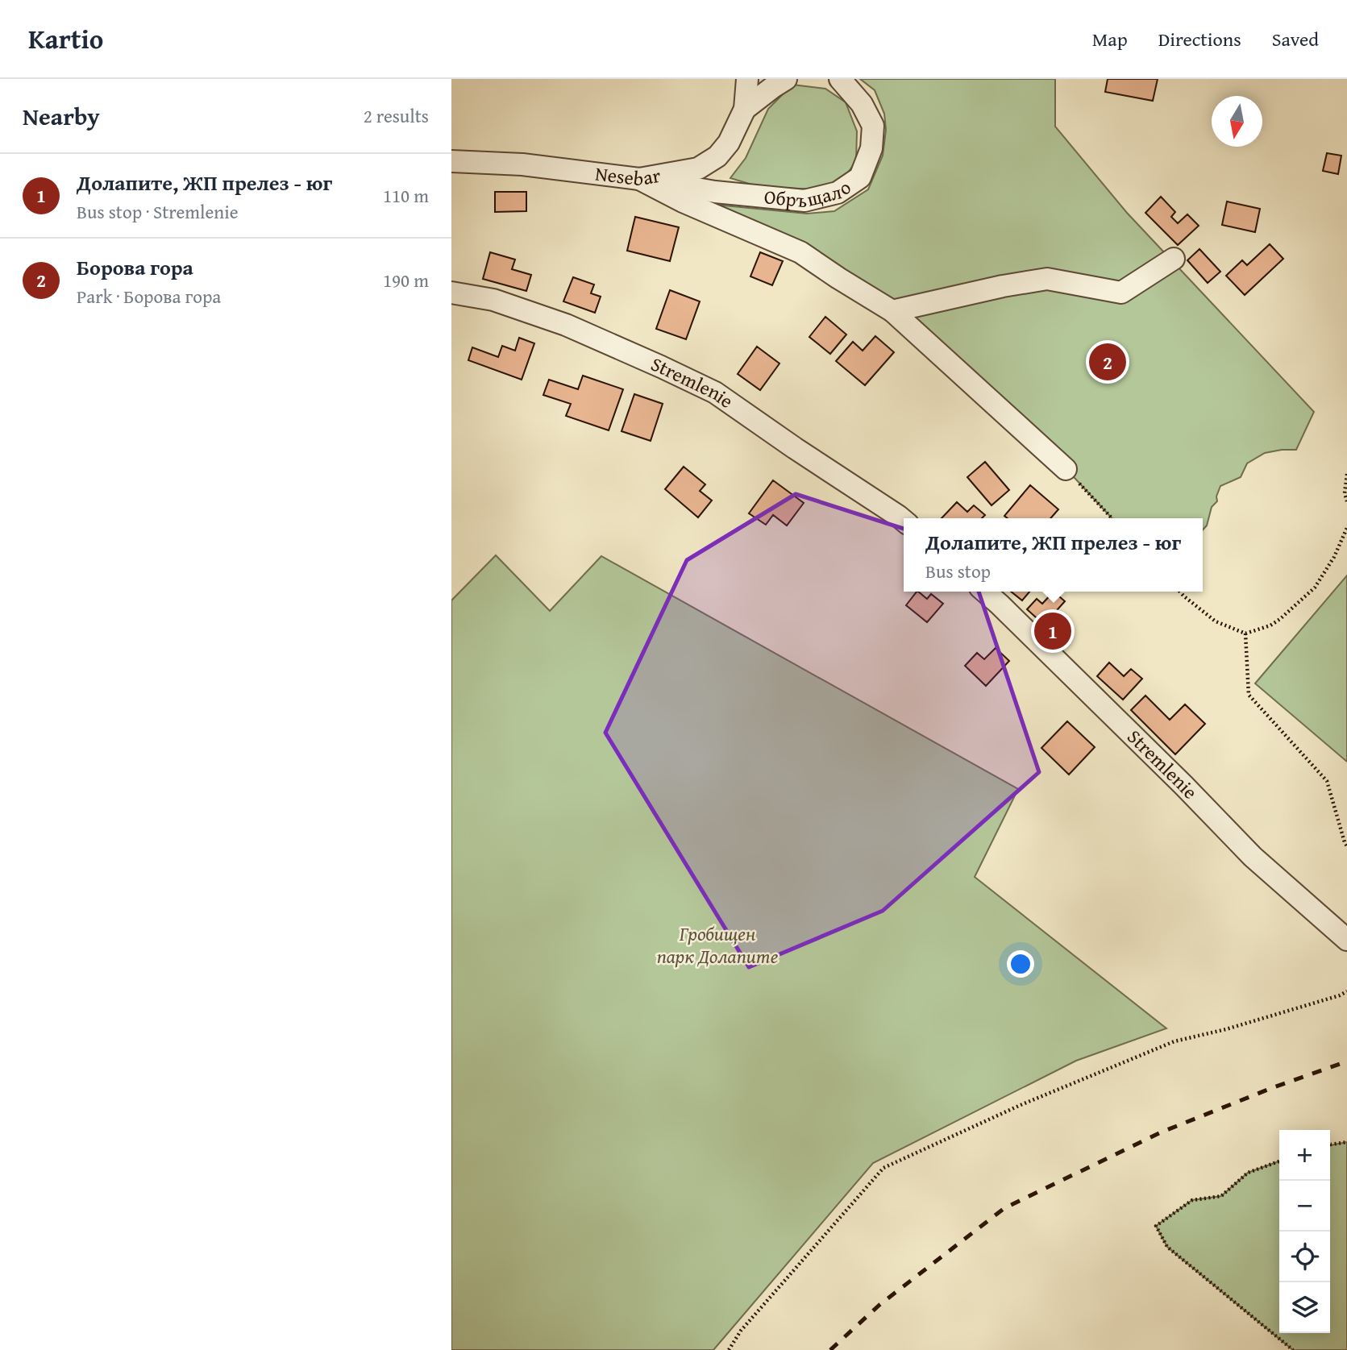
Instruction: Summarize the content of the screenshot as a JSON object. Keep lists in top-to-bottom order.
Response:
{
  "streets": {
    "street": ["Nesebar", "Обръщало", "Stremlenie"]
  },
  "crossings": [
    ["Nesebar", "Обръщало"]
  ],
  "parks": ["Гробищен парк Долапите"],
  "north": "bottom",
  "page": {
    "header": "Kartio",
    "nav": ["Map", "Directions", "Saved"],
    "heading": ["Nearby", "2 results"],
    "list": [
      {
        "mark": "1",
        "name": "Долапите, ЖП прелез - юг",
        "note": "Bus stop · Stremlenie",
        "value": "110 m"
      },
      {
        "mark": "2",
        "name": "Борова гора",
        "note": "Park · Борова гора",
        "value": "190 m"
      }
    ],
    "pins": ["2", "1"],
    "popup": ["Долапите, ЖП прелез - юг", "Bus stop"],
    "map_buttons": ["+", "−"]
  }
}
